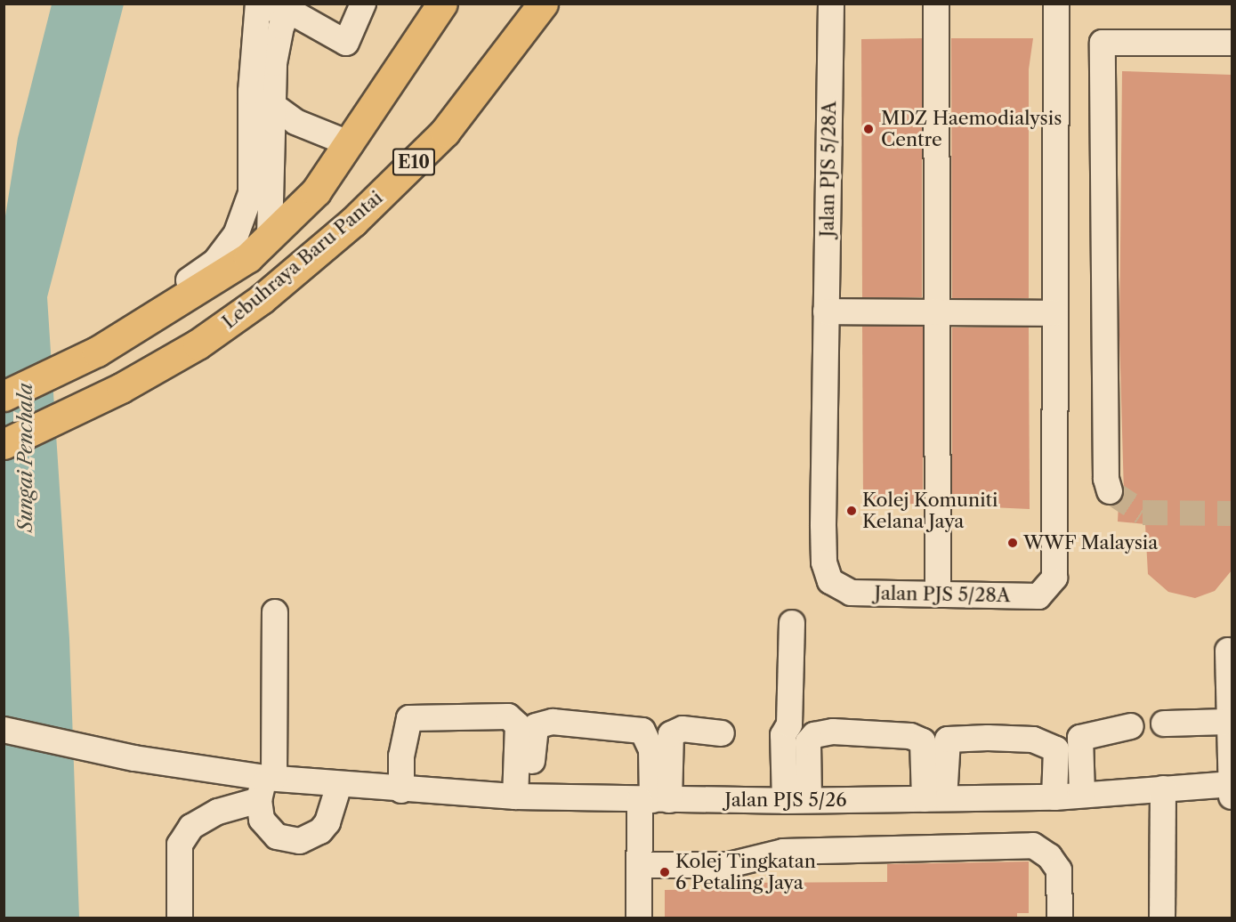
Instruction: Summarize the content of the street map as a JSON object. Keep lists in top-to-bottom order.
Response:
{
  "streets": {
    "highway": ["E10", "Lebuhraya Baru Pantai"],
    "street": ["Jalan PJS 5/28A", "Jalan PJS 5/26"]
  },
  "water": ["Sungai Penchala"],
  "places": [
    "MDZ Haemodialysis Centre",
    "Kolej Komuniti Kelana Jaya",
    "WWF Malaysia",
    "Kolej Tingkatan 6 Petaling Jaya"
  ]
}
